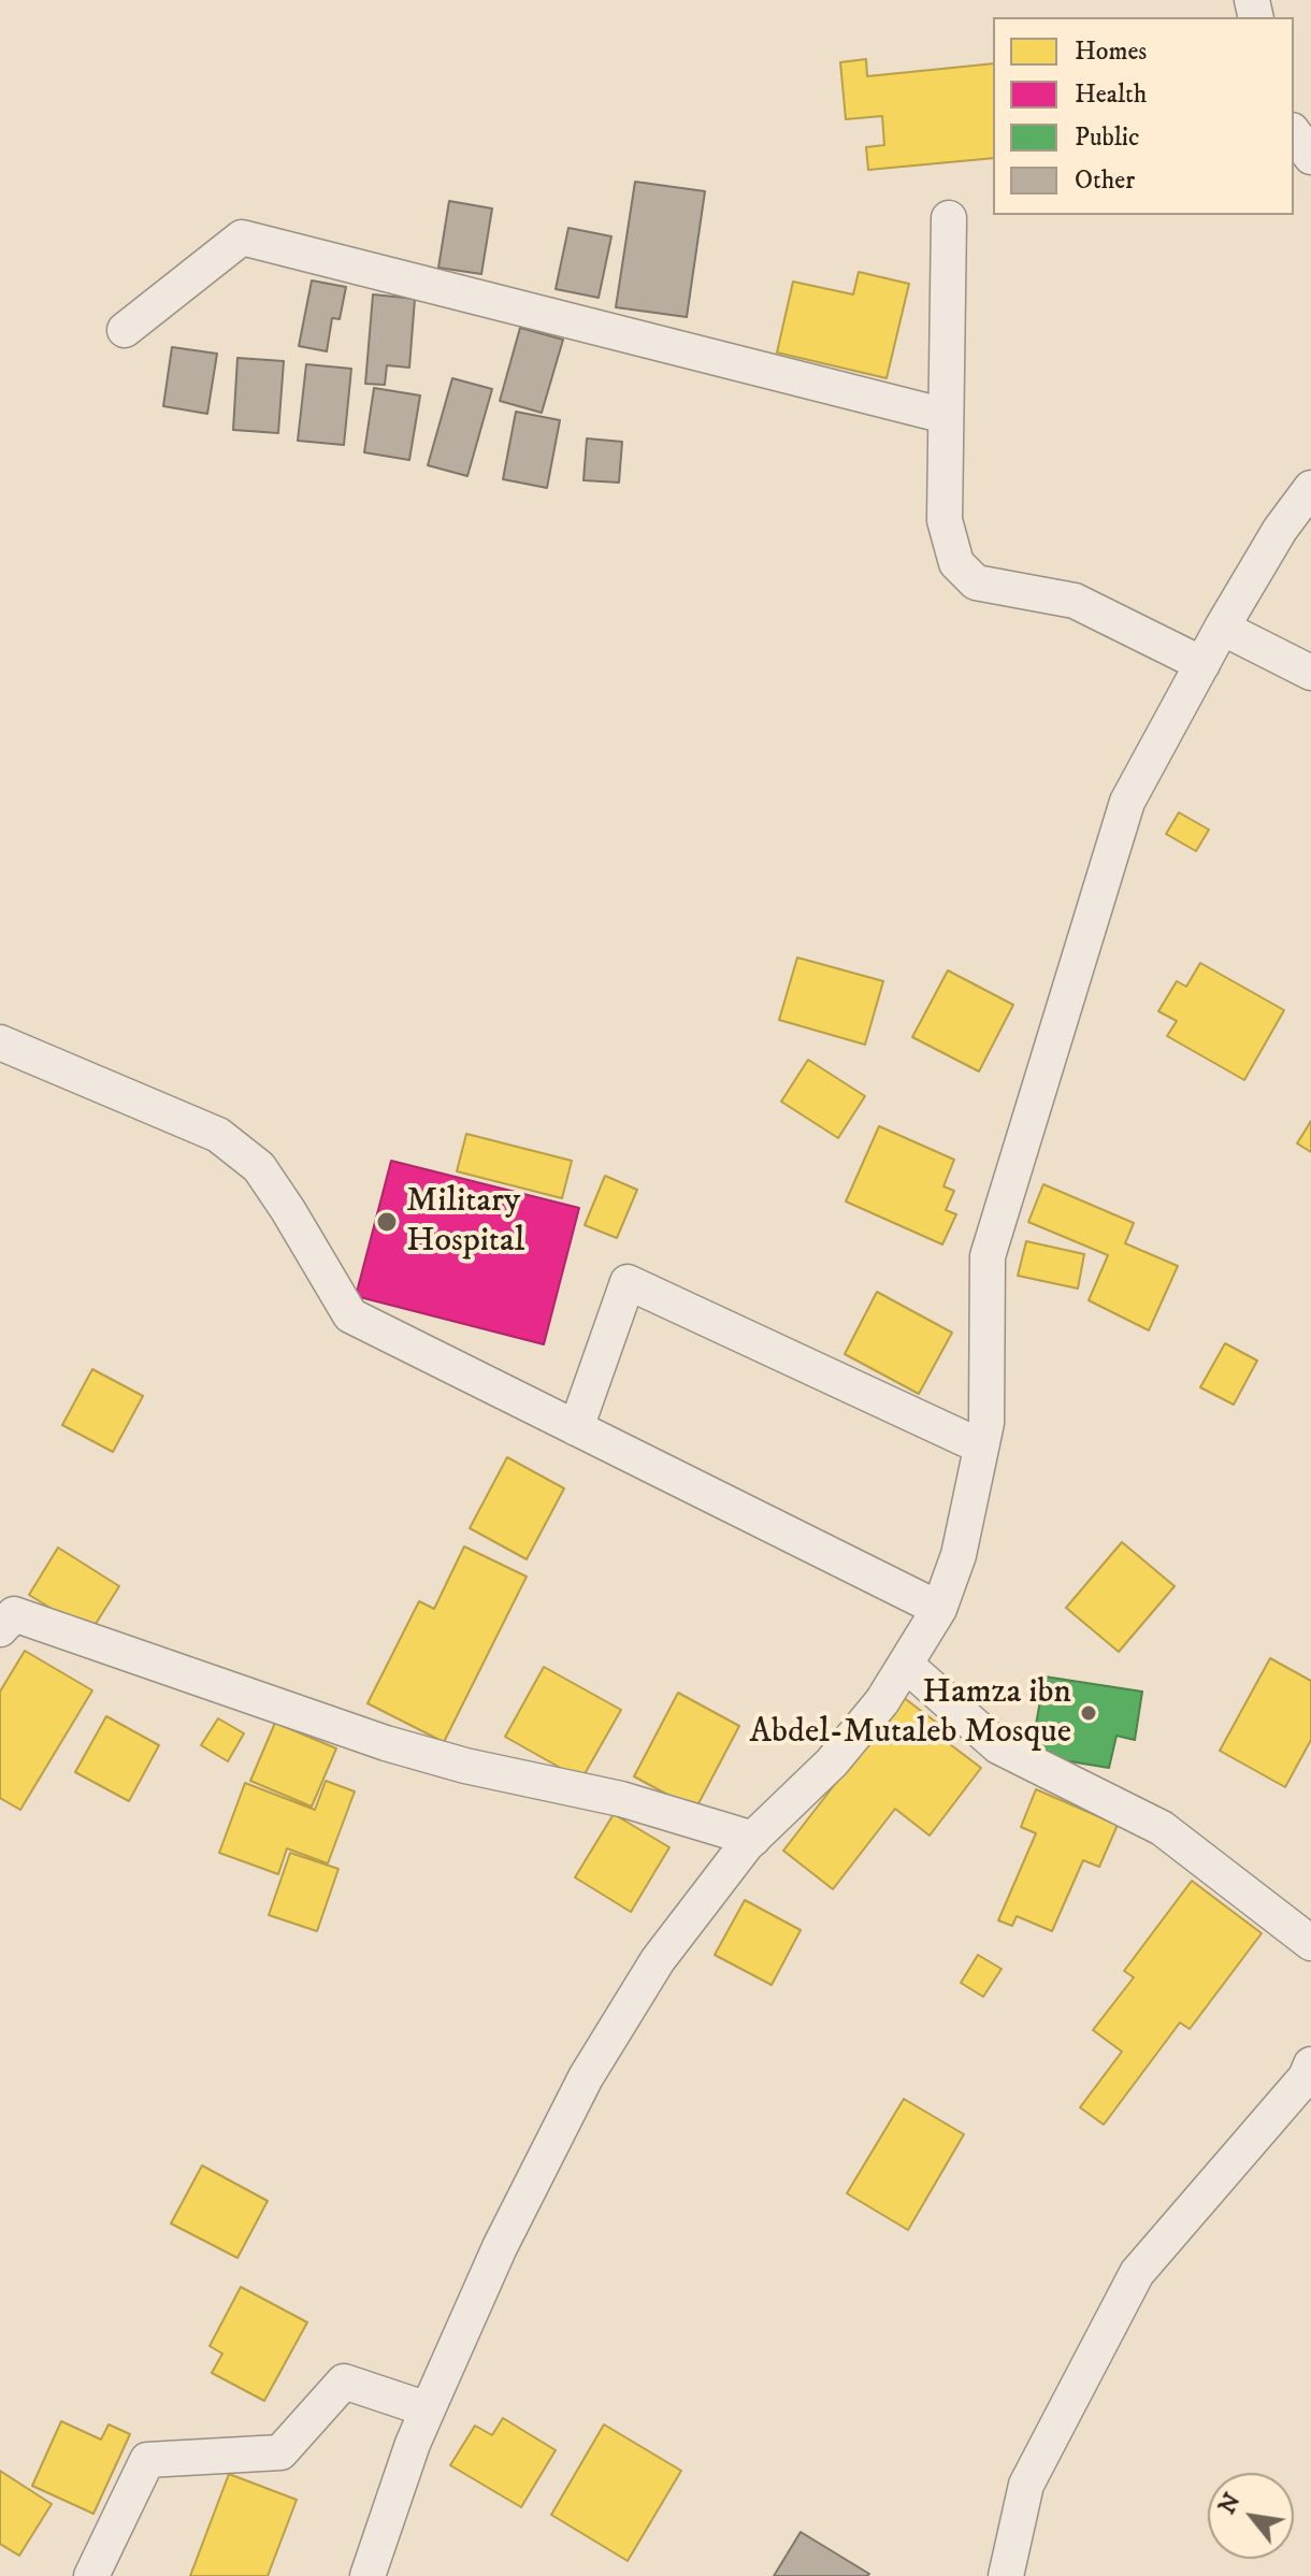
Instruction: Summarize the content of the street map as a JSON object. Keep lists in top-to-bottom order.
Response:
{
  "places": ["Military Hospital", "Hamza ibn Abdel-Mutaleb Mosque"],
  "legend": [
    "Homes",
    "Health",
    "Public",
    "Other"
  ],
  "north": "top left"
}
